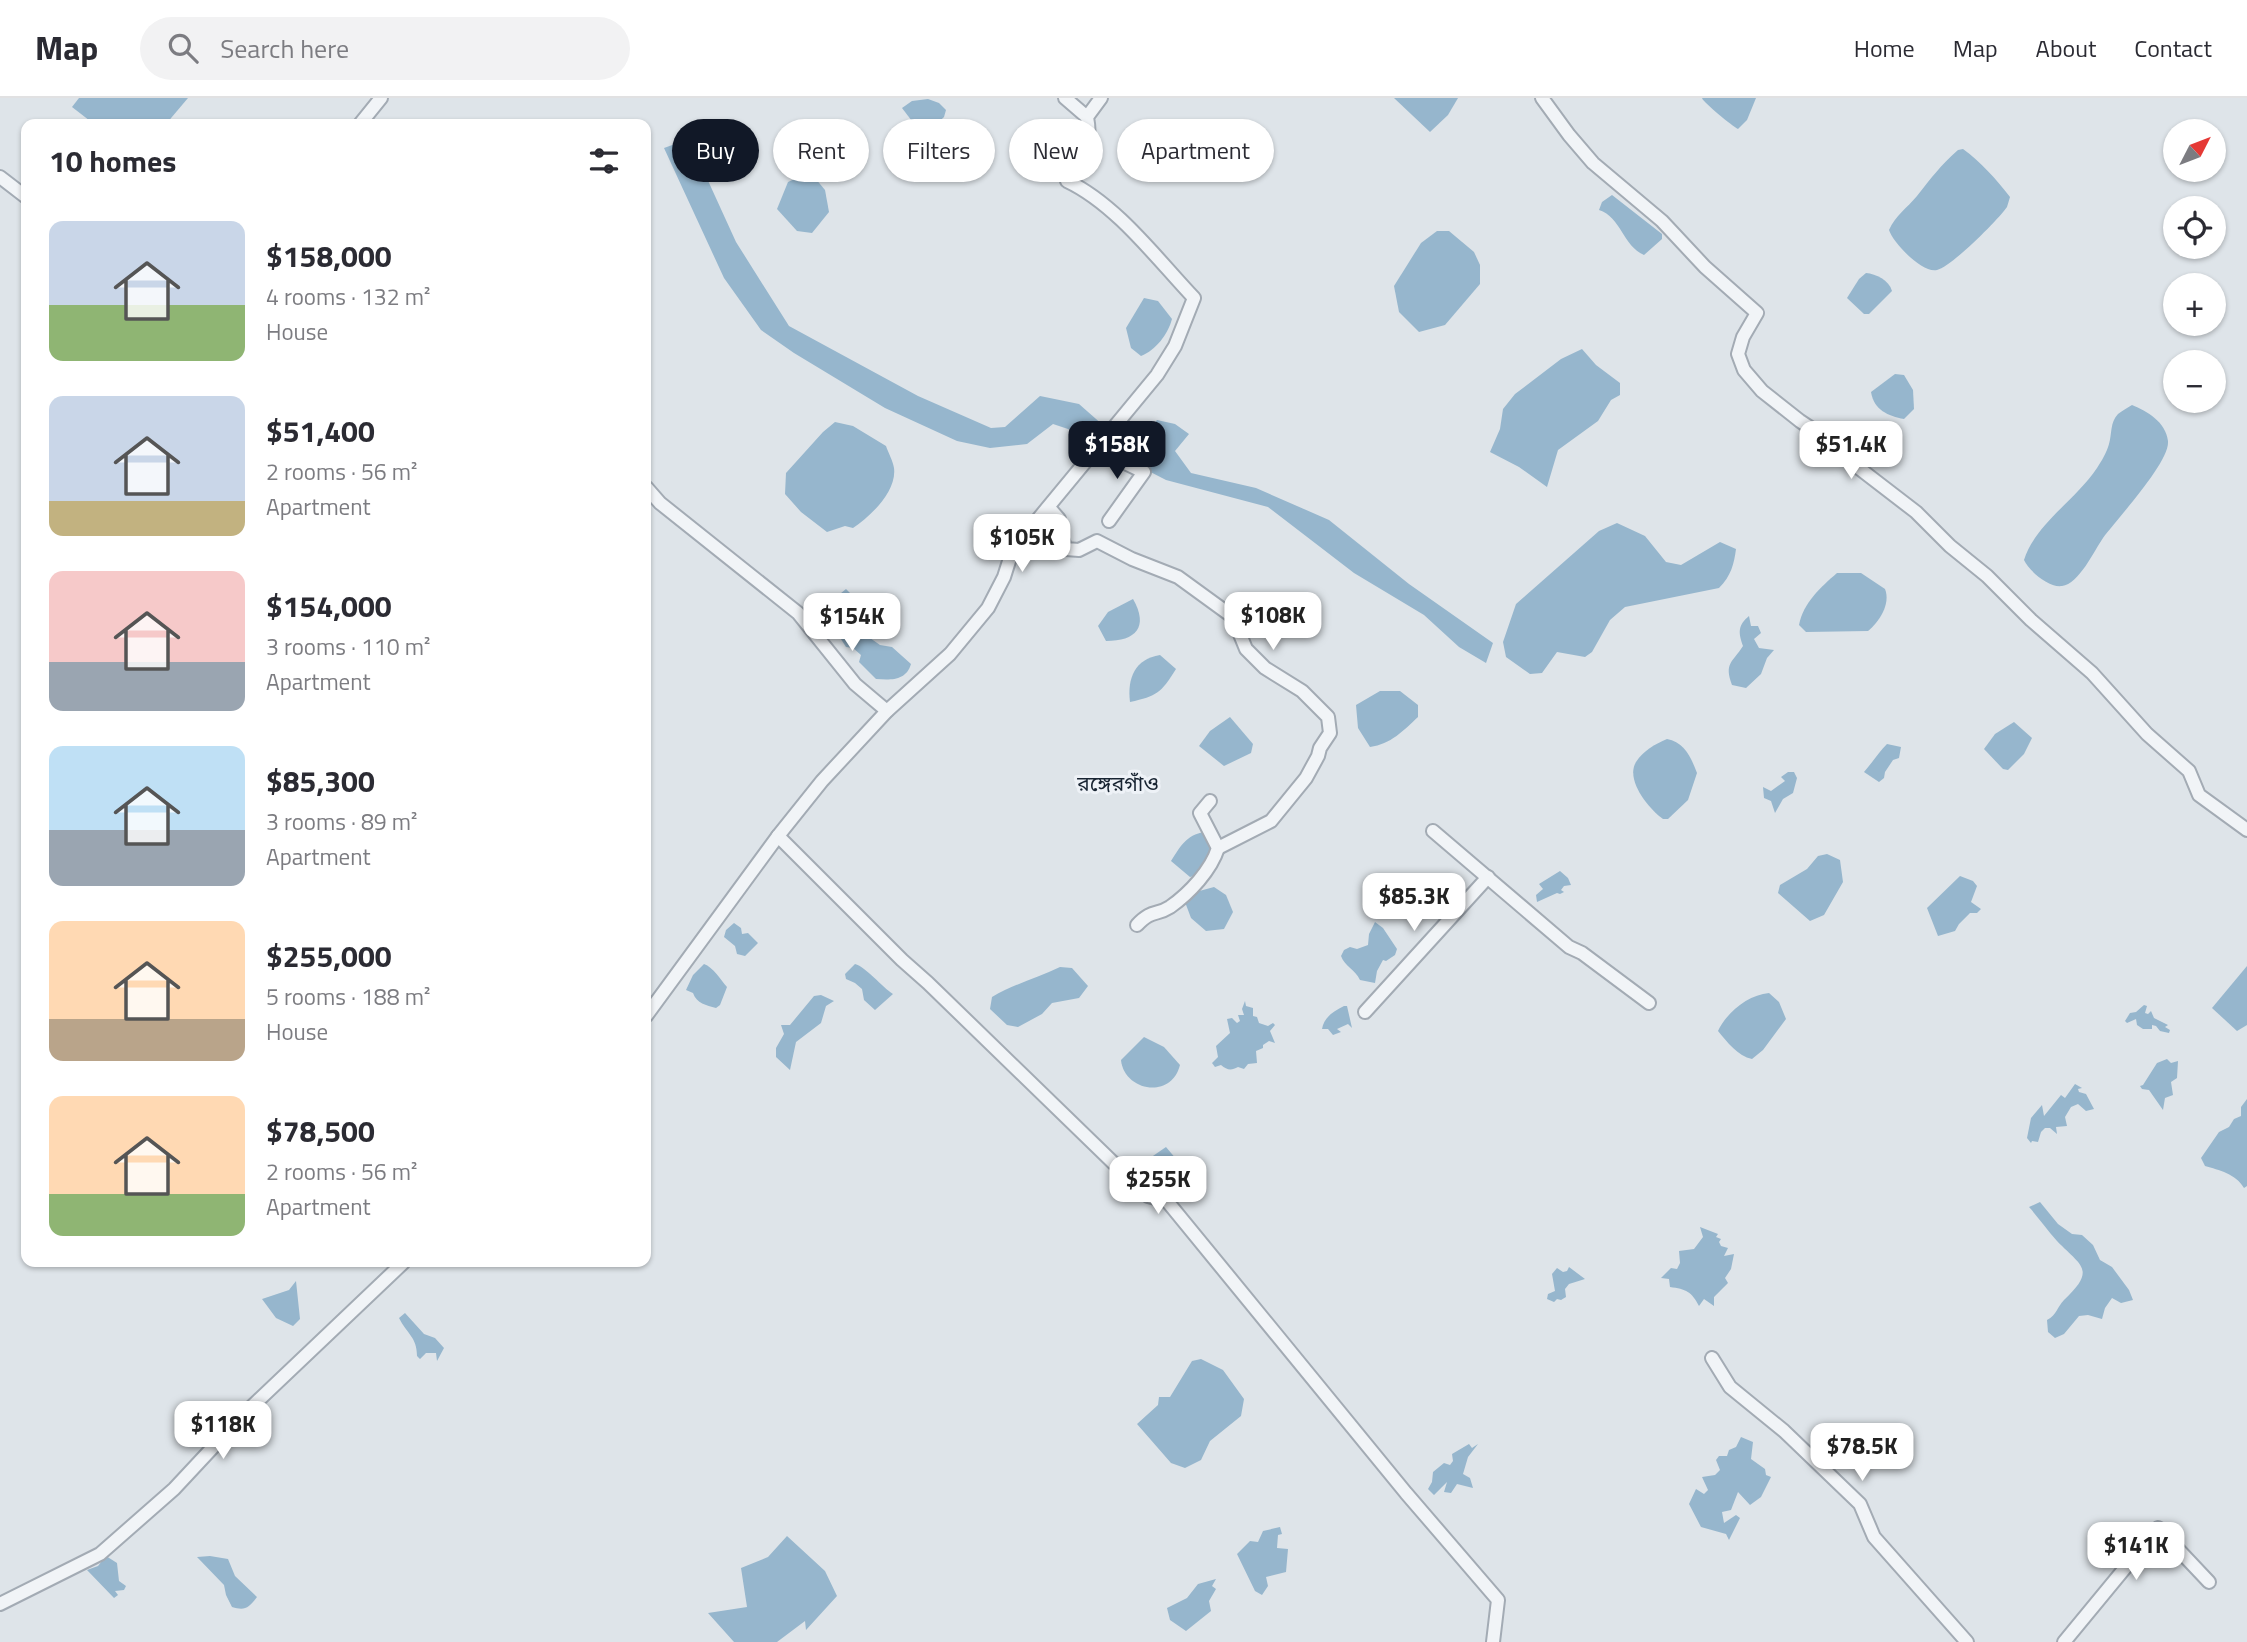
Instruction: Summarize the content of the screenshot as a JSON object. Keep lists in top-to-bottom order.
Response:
{
  "districts": ["রঙ্গেরগাঁও"],
  "north": "top right",
  "page": {
    "header": "Map",
    "search": "Search here",
    "nav": [
      "Home",
      "Map",
      "About",
      "Contact"
    ],
    "map_buttons": ["+", "−"],
    "chip": [
      "Buy",
      "Rent",
      "Filters",
      "New",
      "Apartment"
    ],
    "heading": "10 homes",
    "list": [
      {
        "name": "$158,000",
        "note": "4 rooms · 132 m² · House"
      },
      {
        "name": "$51,400",
        "note": "2 rooms · 56 m² · Apartment"
      },
      {
        "name": "$154,000",
        "note": "3 rooms · 110 m² · Apartment"
      },
      {
        "name": "$85,300",
        "note": "3 rooms · 89 m² · Apartment"
      },
      {
        "name": "$255,000",
        "note": "5 rooms · 188 m² · House"
      },
      {
        "name": "$78,500",
        "note": "2 rooms · 56 m² · Apartment"
      }
    ],
    "price": [
      "$158K",
      "$51.4K",
      "$105K",
      "$108K",
      "$154K",
      "$85.3K",
      "$255K",
      "$118K",
      "$78.5K",
      "$141K"
    ]
  }
}
